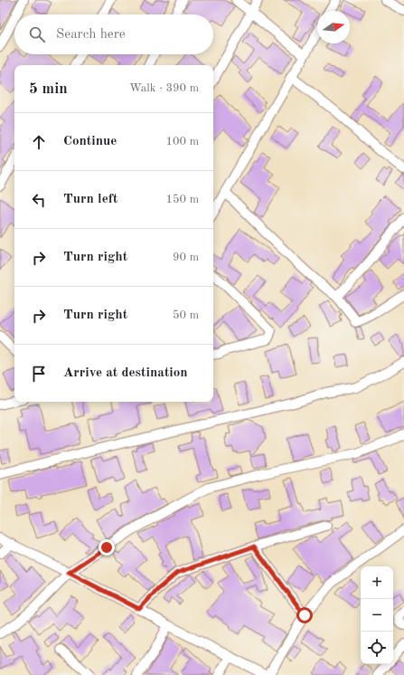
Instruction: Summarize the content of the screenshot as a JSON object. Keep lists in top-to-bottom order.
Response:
{
  "north": "right",
  "page": {
    "search": "Search here",
    "heading": ["5 min", "Walk · 390 m"],
    "list": [
      ["Continue", "100 m"],
      ["Turn left", "150 m"],
      ["Turn right", "90 m"],
      ["Turn right", "50 m"],
      "Arrive at destination"
    ],
    "map_buttons": ["+", "−"]
  }
}
